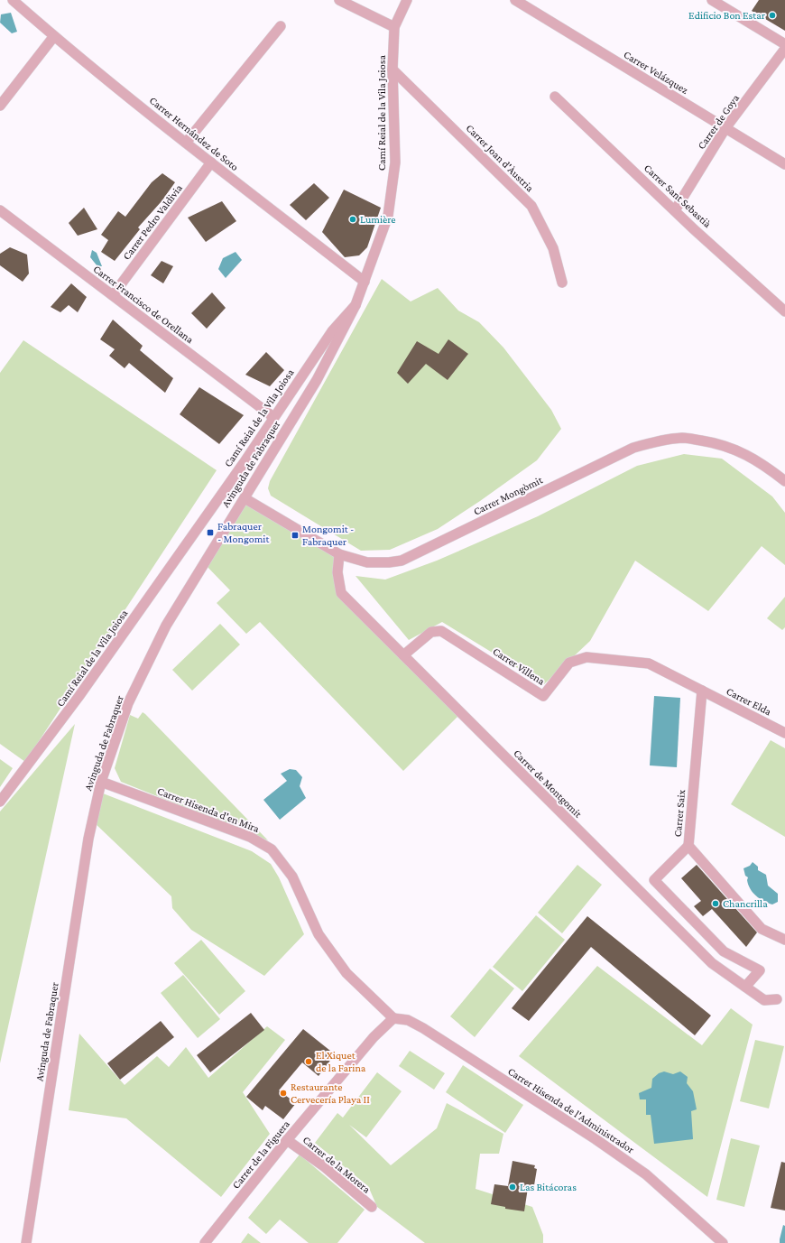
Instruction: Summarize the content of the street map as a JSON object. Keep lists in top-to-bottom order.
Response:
{
  "streets": {
    "street": [
      "Carrer Velázquez",
      "Camí Reial de la Vila Joiosa",
      "Carrer de Goya",
      "Carrer Hernández de Soto",
      "Carrer Joan d'Àustria",
      "Carrer Sant Sebastià",
      "Carrer Pedro Valdivia",
      "Carrer Francisco de Orellana",
      "Avinguda de Fabraquer",
      "Carrer Mongòmit",
      "Carrer Villena",
      "Carrer Elda",
      "Carrer de Montgomit",
      "Carrer Hisenda d'en Mira",
      "Carrer Saix",
      "Carrer Hisenda de l'Administrador",
      "Carrer de la Figuera",
      "Carrer de la Morera"
    ]
  },
  "crossings": [
    ["Carrer Velázquez", "Carrer de Goya"],
    ["Camí Reial de la Vila Joiosa", "Carrer Hernández de Soto"],
    ["Camí Reial de la Vila Joiosa", "Carrer Joan d'Àustria"],
    ["Camí Reial de la Vila Joiosa", "Carrer Francisco de Orellana"],
    ["Camí Reial de la Vila Joiosa", "Avinguda de Fabraquer"],
    ["Carrer de Goya", "Carrer Sant Sebastià"],
    ["Carrer Hernández de Soto", "Carrer Pedro Valdivia"],
    ["Carrer Pedro Valdivia", "Carrer Francisco de Orellana"],
    ["Avinguda de Fabraquer", "Carrer Mongòmit"],
    ["Avinguda de Fabraquer", "Carrer Hisenda d'en Mira"],
    ["Carrer Mongòmit", "Carrer de Montgomit"],
    ["Carrer Villena", "Carrer Elda"],
    ["Carrer Villena", "Carrer de Montgomit"],
    ["Carrer Villena", "Carrer Saix"],
    ["Carrer Elda", "Carrer Saix"],
    ["Carrer Hisenda d'en Mira", "Carrer Hisenda de l'Administrador"],
    ["Carrer Hisenda d'en Mira", "Carrer de la Figuera"],
    ["Carrer Hisenda de l'Administrador", "Carrer de la Figuera"],
    ["Carrer de la Figuera", "Carrer de la Morera"]
  ],
  "places": {
    "other": [
      "Edificio Bon Estar",
      "Lumière",
      "Chancrilla",
      "El Xiquet de la Farina",
      "Restaurante Cervecería Playa II",
      "Las Bitácoras"
    ],
    "transit": ["Fabraquer - Mongomit", "Mongomit - Fabraquer"]
  }
}
